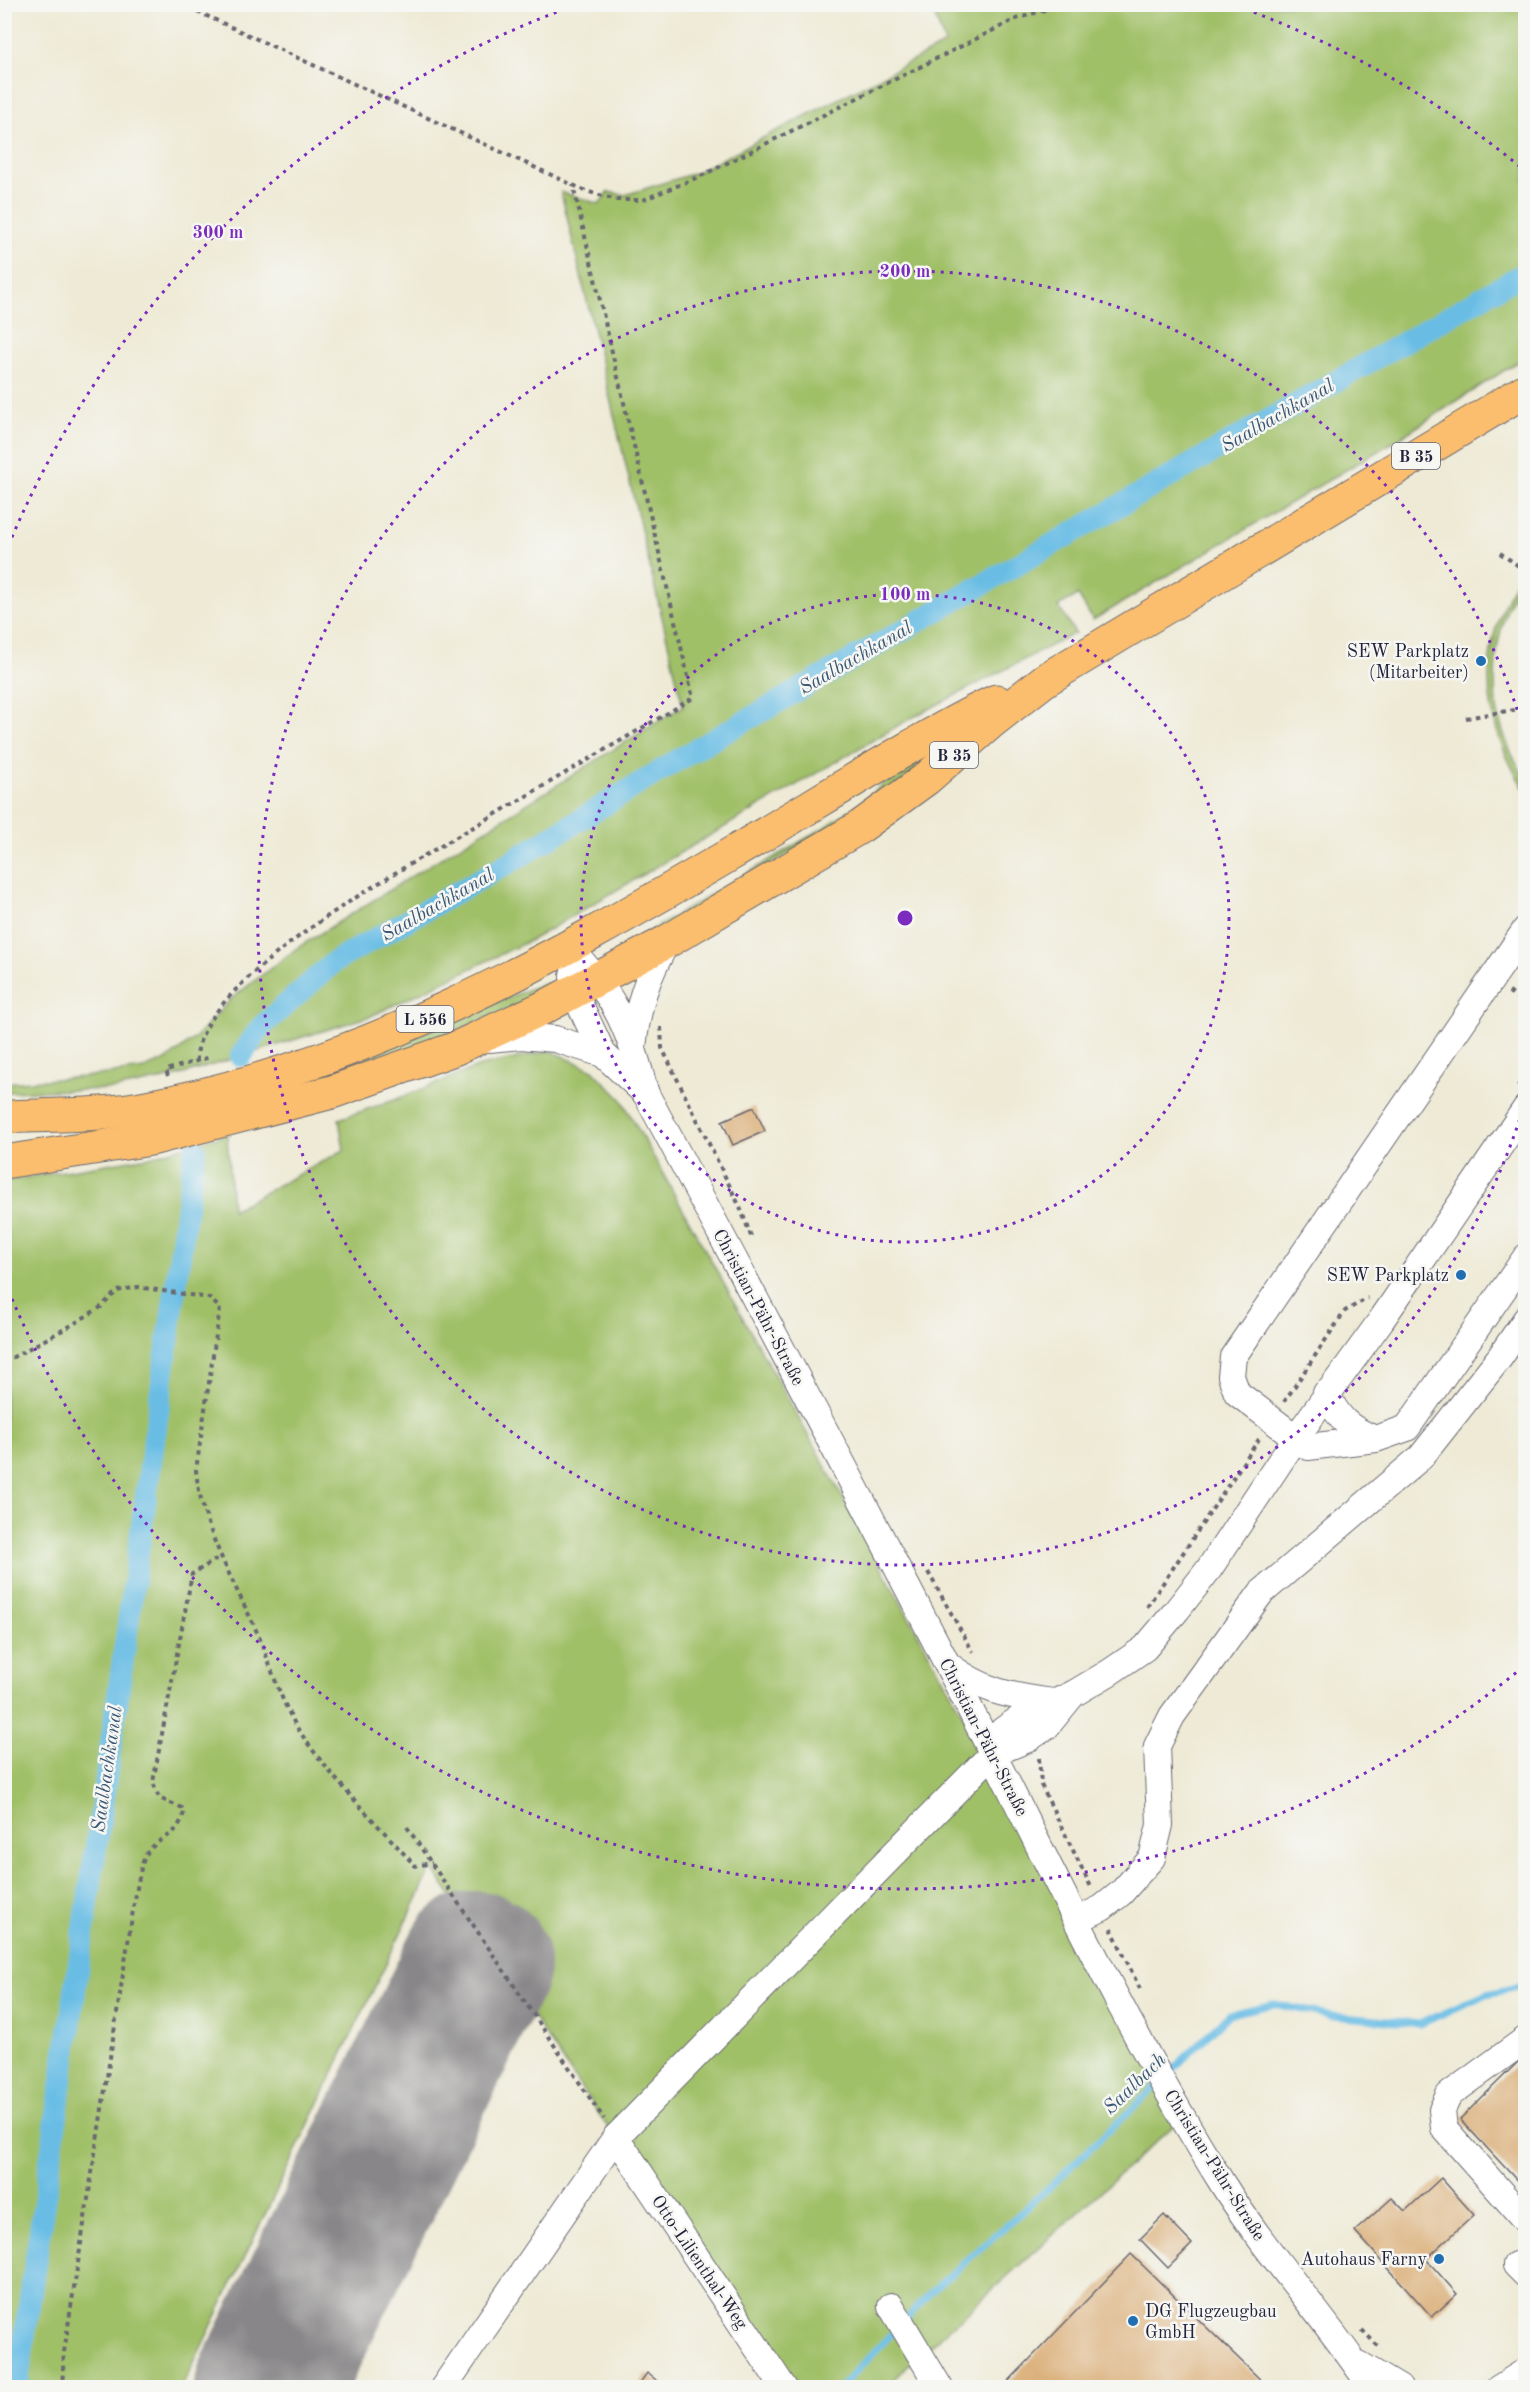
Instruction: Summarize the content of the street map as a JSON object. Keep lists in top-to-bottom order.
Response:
{
  "streets": {
    "main road": ["B 35", "L 556"],
    "street": ["Christian-Pähr-Straße", "Otto-Lilienthal-Weg"]
  },
  "crossings": [
    ["B 35", "L 556"],
    ["B 35", "Christian-Pähr-Straße"],
    ["L 556", "Christian-Pähr-Straße"]
  ],
  "water": ["Saalbachkanal", "Saalbach"],
  "places": [
    "SEW Parkplatz (Mitarbeiter)",
    "SEW Parkplatz",
    "Autohaus Farny",
    "DG Flugzeugbau GmbH"
  ],
  "rings": ["300 m", "200 m", "100 m"]
}
